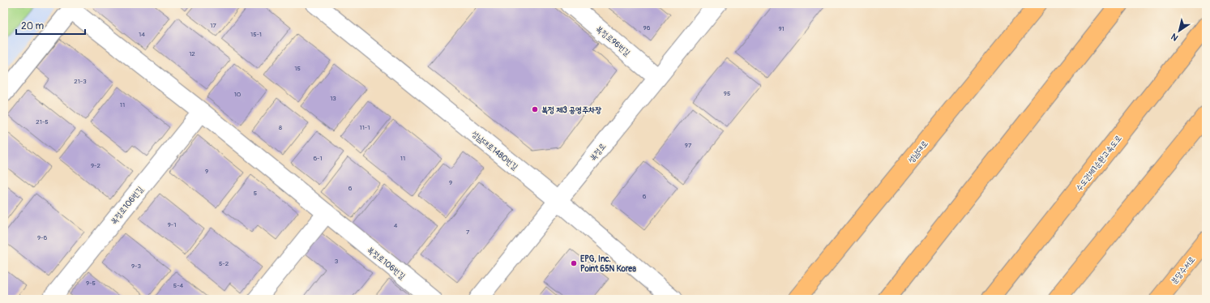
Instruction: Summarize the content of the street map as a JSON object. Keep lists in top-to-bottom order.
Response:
{
  "streets": {
    "main road": ["성남대로", "수도권제1순환고속도로", "분당수서로"],
    "street": [
      "복정로96번길",
      "성남대로1480번길",
      "복정로",
      "복정로106번길"
    ]
  },
  "crossings": [
    ["복정로96번길", "복정로"],
    ["성남대로1480번길", "복정로"]
  ],
  "places": ["복정 제3 공영주차장", "EPG, Inc. Point 65N Korea"],
  "house_numbers": [
    "17",
    "96",
    "91",
    "14",
    "15-1",
    "12",
    "15",
    "21-3",
    "95",
    "10",
    "13",
    "11",
    "21-5",
    "8",
    "11-1",
    "97",
    "6-1",
    "11",
    "9-2",
    "9",
    "9",
    "6",
    "5",
    "6",
    "9-1",
    "4",
    "7",
    "9-6",
    "3",
    "5-2",
    "9-3",
    "9-5",
    "5-4"
  ],
  "scale_bar": "20 m",
  "north": "bottom left"
}
